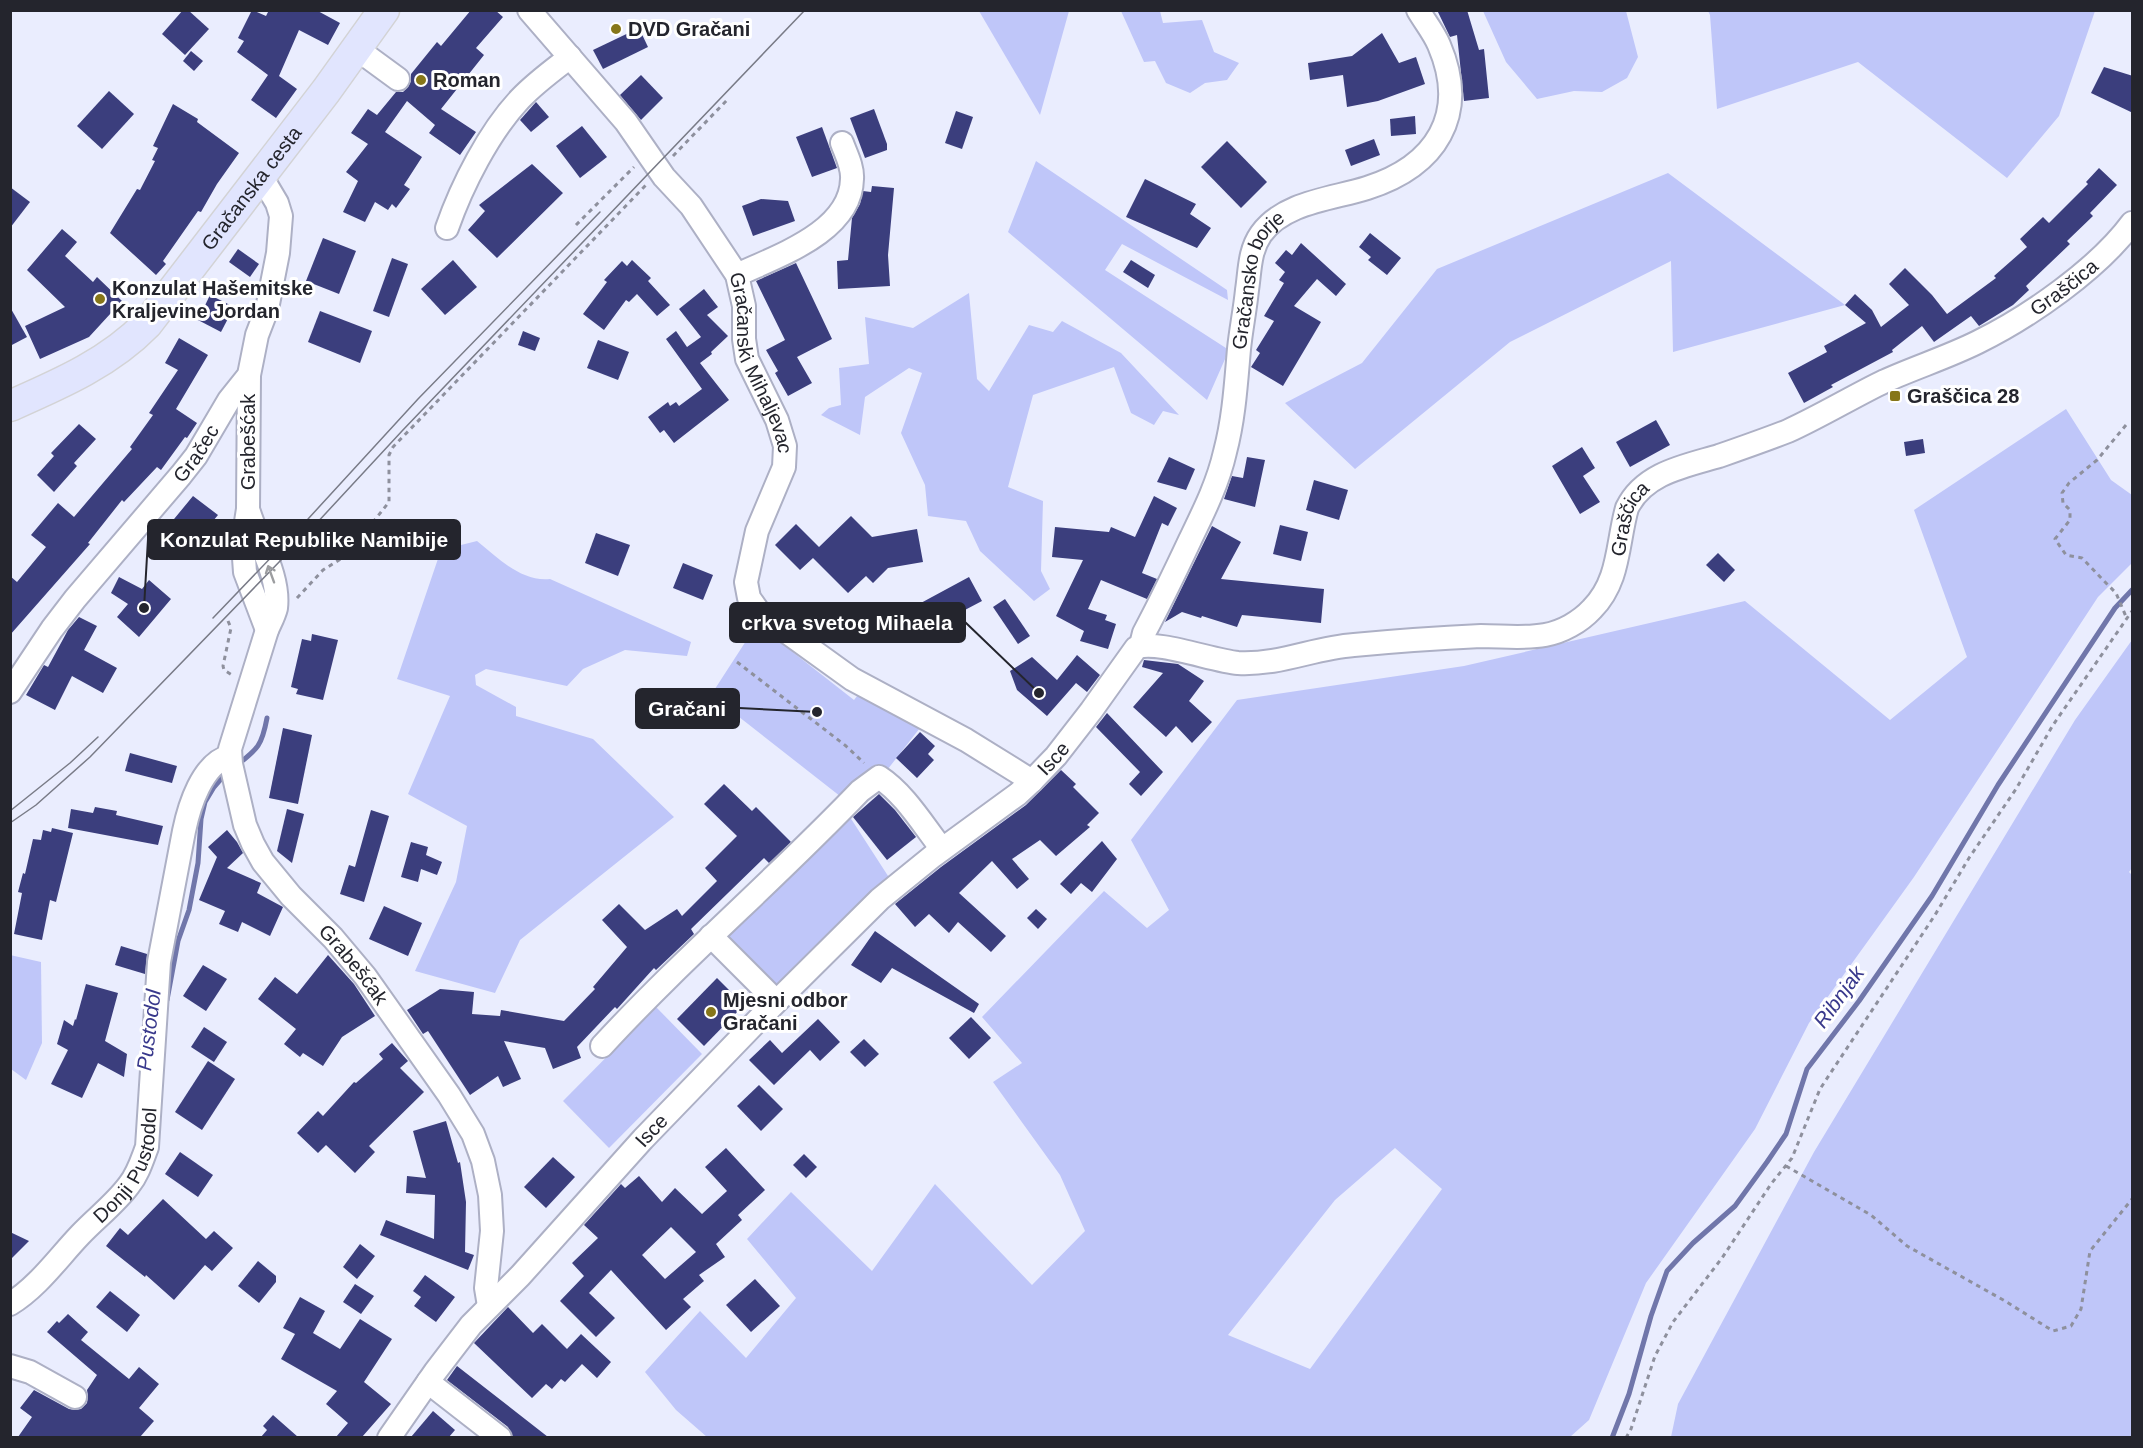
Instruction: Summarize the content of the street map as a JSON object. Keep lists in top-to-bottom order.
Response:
{
  "streets": {
    "main road": ["Gračanska cesta"],
    "street": [
      "Gračansko borje",
      "Graščica",
      "Gračanski Mihaljevac",
      "Grabešćak",
      "Gračec",
      "Isce",
      "Donji Pustodol"
    ]
  },
  "crossings": [
    ["Gračanska cesta", "Gračec"],
    ["Gračansko borje", "Graščica"],
    ["Gračansko borje", "Isce"],
    ["Graščica", "Isce"],
    ["Gračanski Mihaljevac", "Isce"],
    ["Grabešćak", "Gračec"],
    ["Grabešćak", "Isce"],
    ["Grabešćak", "Donji Pustodol"]
  ],
  "water": ["Ribnjak", "Pustodol"],
  "places": {
    "other": [
      "DVD Gračani",
      "Roman",
      "Konzulat Hašemitske Kraljevine Jordan",
      "Konzulat Republike Namibije",
      "crkva svetog Mihaela",
      "Gračani",
      "Mjesni odbor Gračani"
    ],
    "transit": ["Graščica 28"]
  }
}
